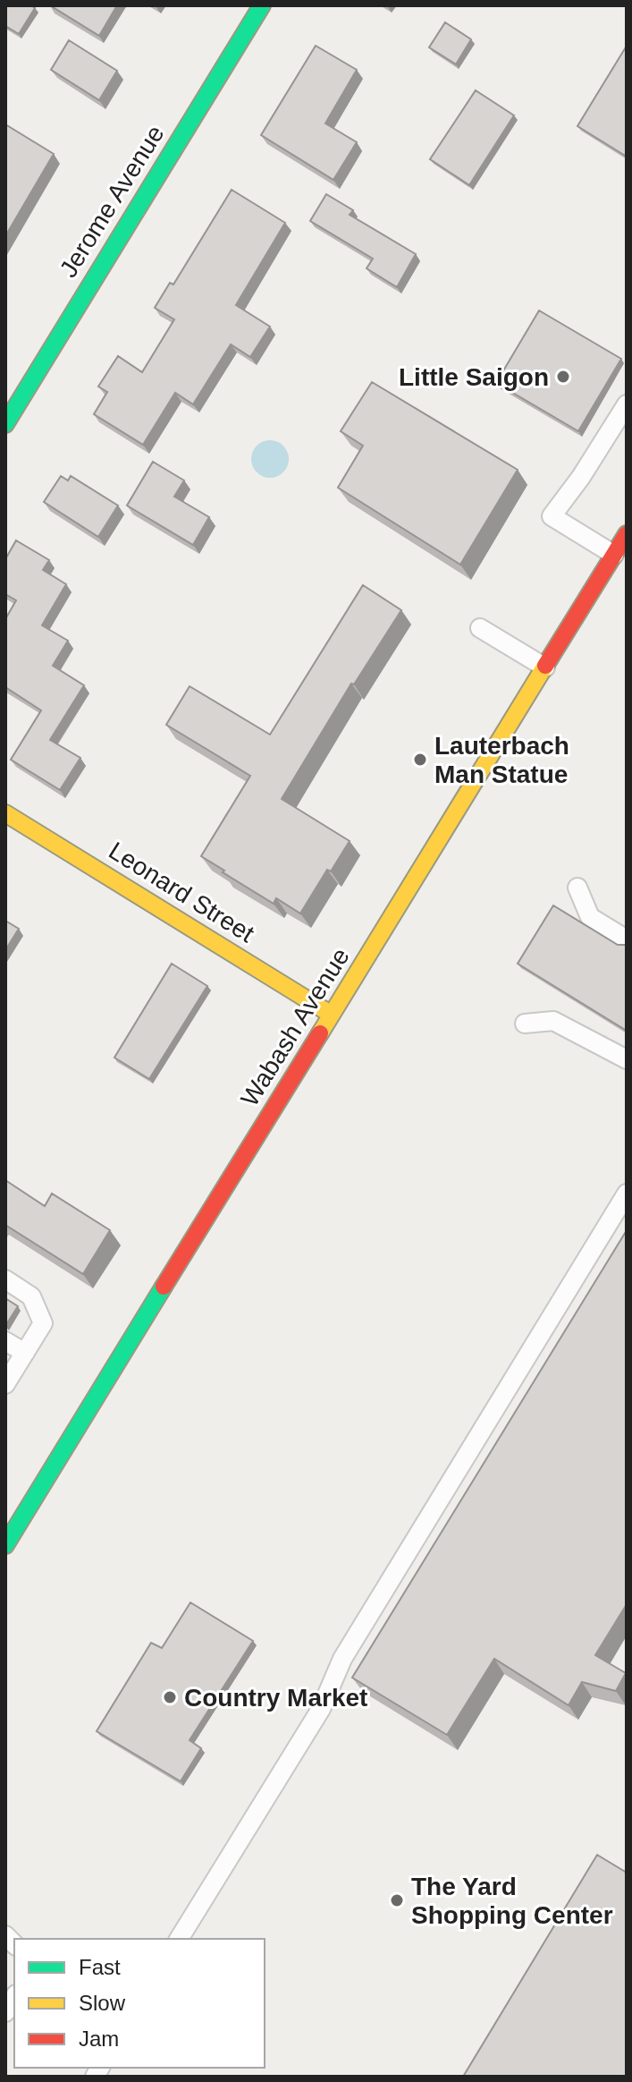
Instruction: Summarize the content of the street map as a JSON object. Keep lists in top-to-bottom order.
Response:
{
  "streets": {
    "main road": ["Jerome Avenue", "Leonard Street", "Wabash Avenue"]
  },
  "crossings": [
    ["Leonard Street", "Wabash Avenue"]
  ],
  "places": [
    "Little Saigon",
    "Lauterbach Man Statue",
    "Country Market",
    "The Yard Shopping Center"
  ],
  "legend": ["Fast", "Slow", "Jam"]
}
